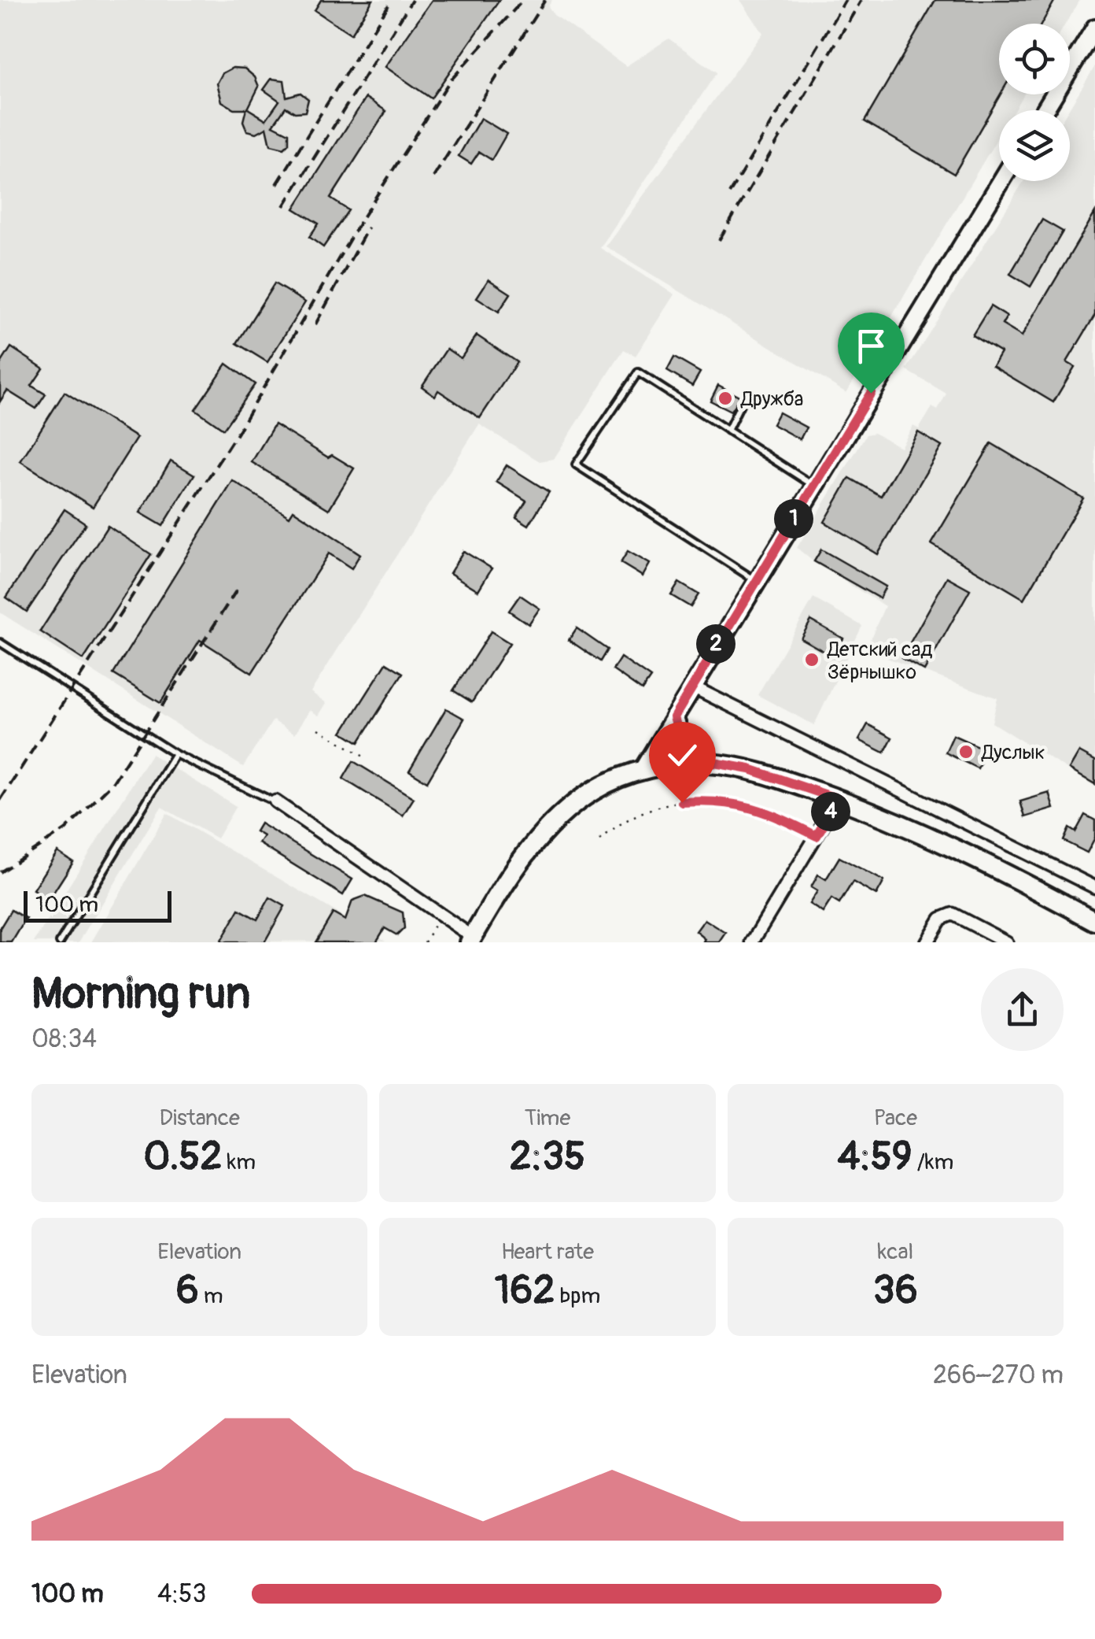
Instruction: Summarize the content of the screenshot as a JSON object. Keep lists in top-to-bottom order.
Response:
{
  "places": ["Дружба", "Детский сад Зёрнышко", "Дуслык"],
  "scale_bar": "100 m",
  "page": {
    "pins": ["1", "2", "4"],
    "scale": "100 m",
    "heading": ["Morning run", "08:34"],
    "stats": [
      ["Distance", "0.52 km"],
      ["Time", "2:35"],
      ["Pace", "4:59 /km"],
      ["Elevation", "6 m"],
      ["Heart rate", "162 bpm"],
      ["kcal", "36"]
    ],
    "chart": ["Elevation", "266–270 m"],
    "list": [
      {
        "name": "100 m",
        "note": "4:53"
      }
    ]
  }
}
